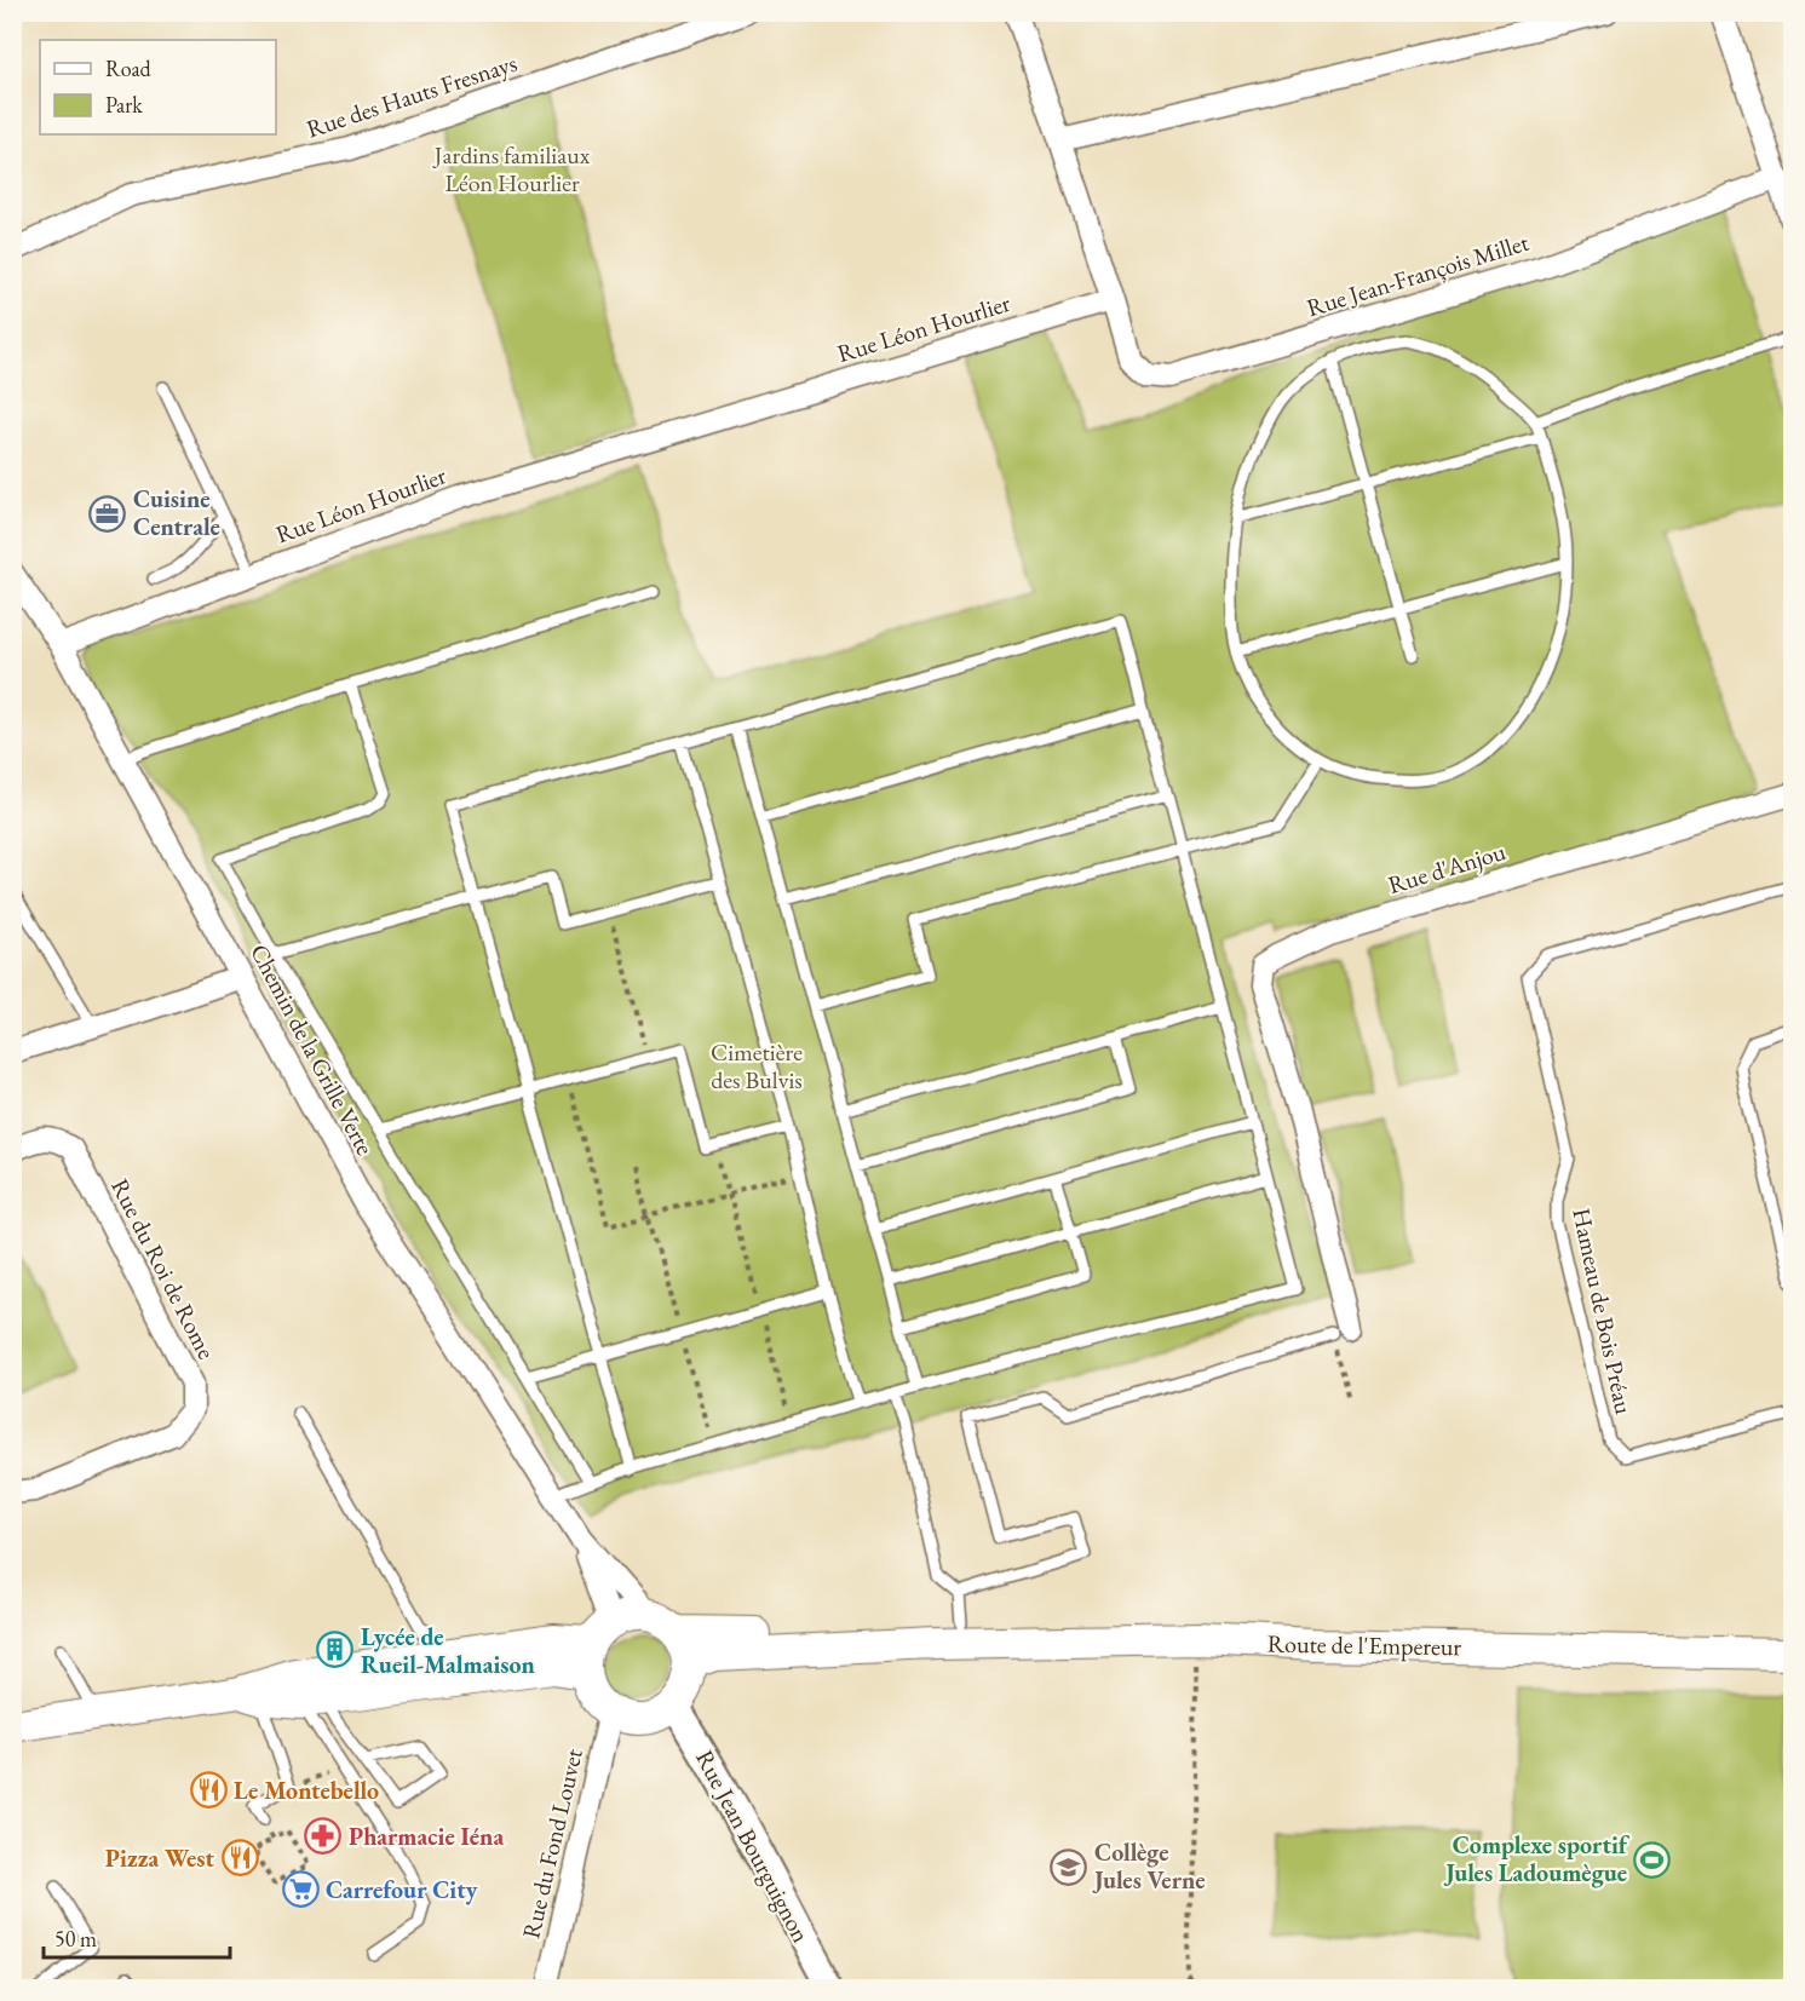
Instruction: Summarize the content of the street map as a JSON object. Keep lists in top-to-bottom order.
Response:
{
  "streets": {
    "main road": ["Route de l'Empereur"],
    "street": [
      "Rue des Hauts Fresnays",
      "Rue Jean-François Millet",
      "Rue Léon Hourlier",
      "Rue d'Anjou",
      "Chemin de la Grille Verte",
      "Rue du Roi de Rome",
      "Rue du Fond Louvet",
      "Rue Jean Bourguignon"
    ],
    "lane": ["Hameau de Bois Préau"]
  },
  "crossings": [
    ["Rue Jean-François Millet", "Rue Léon Hourlier"],
    ["Rue Léon Hourlier", "Chemin de la Grille Verte"],
    ["Chemin de la Grille Verte", "Route de l'Empereur"],
    ["Chemin de la Grille Verte", "Rue du Fond Louvet"],
    ["Chemin de la Grille Verte", "Rue Jean Bourguignon"],
    ["Route de l'Empereur", "Rue du Fond Louvet"],
    ["Route de l'Empereur", "Rue Jean Bourguignon"],
    ["Rue du Fond Louvet", "Rue Jean Bourguignon"]
  ],
  "parks": ["Jardins familiaux Léon Hourlier", "Cimetière des Bulvis"],
  "places": {
    "office": ["Cuisine Centrale"],
    "building": ["Lycée de Rueil-Malmaison"],
    "restaurant": ["Le Montebello", "Pizza West"],
    "pharmacy": ["Pharmacie Iéna"],
    "sports": ["Complexe sportif Jules Ladoumègue"],
    "school or university": ["Collège Jules Verne"],
    "supermarket": ["Carrefour City"]
  },
  "legend": ["Road", "Park"],
  "scale_bar": "50 m"
}
